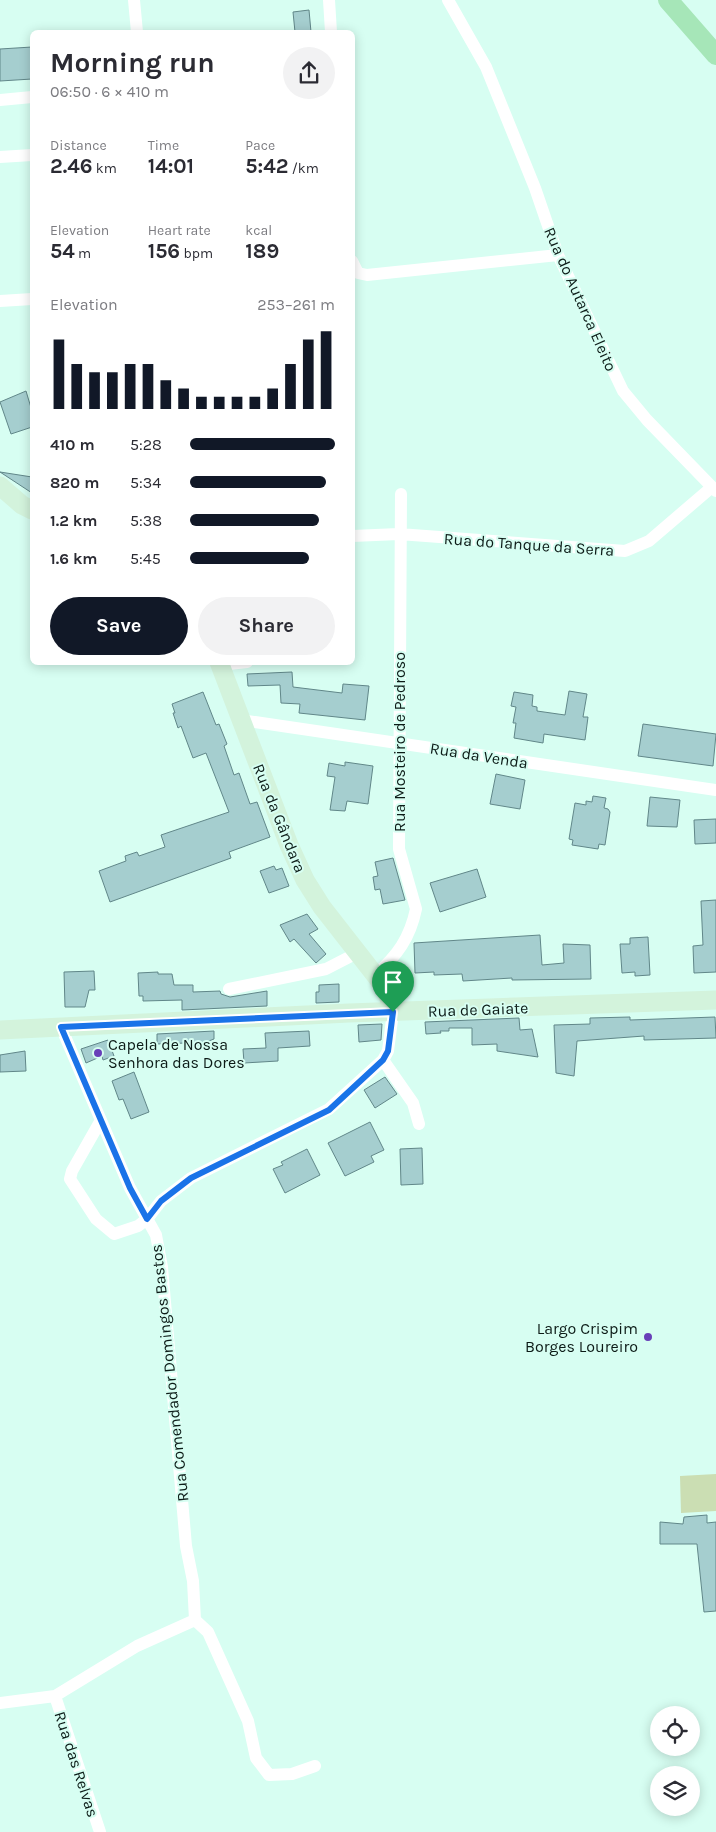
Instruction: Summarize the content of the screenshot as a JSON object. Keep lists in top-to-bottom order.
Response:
{
  "streets": {
    "main road": ["Rua da Gândara", "Rua de Gaiate"],
    "street": [
      "Rua do Autarca Eleito",
      "Rua do Tanque da Serra",
      "Rua Mosteiro de Pedroso",
      "Rua da Venda",
      "Rua Comendador Domingos Bastos",
      "Rua das Relvas"
    ]
  },
  "crossings": [
    ["Rua do Autarca Eleito", "Rua do Tanque da Serra"],
    ["Rua do Tanque da Serra", "Rua Mosteiro de Pedroso"],
    ["Rua Mosteiro de Pedroso", "Rua da Venda"],
    ["Rua Mosteiro de Pedroso", "Rua da Gândara"],
    ["Rua da Venda", "Rua da Gândara"],
    ["Rua da Gândara", "Rua de Gaiate"],
    ["Rua de Gaiate", "Rua Comendador Domingos Bastos"]
  ],
  "places": ["Capela de Nossa Senhora das Dores", "Largo Crispim Borges Loureiro"],
  "page": {
    "heading": ["Morning run", "06:50 · 6 × 410 m"],
    "stats": [
      ["Distance", "2.46 km"],
      ["Time", "14:01"],
      ["Pace", "5:42 /km"],
      ["Elevation", "54 m"],
      ["Heart rate", "156 bpm"],
      ["kcal", "189"]
    ],
    "chart": ["Elevation", "253–261 m"],
    "list": [
      {
        "name": "410 m",
        "note": "5:28"
      },
      {
        "name": "820 m",
        "note": "5:34"
      },
      {
        "name": "1.2 km",
        "note": "5:38"
      },
      {
        "name": "1.6 km",
        "note": "5:45"
      }
    ],
    "buttons": ["Save", "Share"]
  }
}
